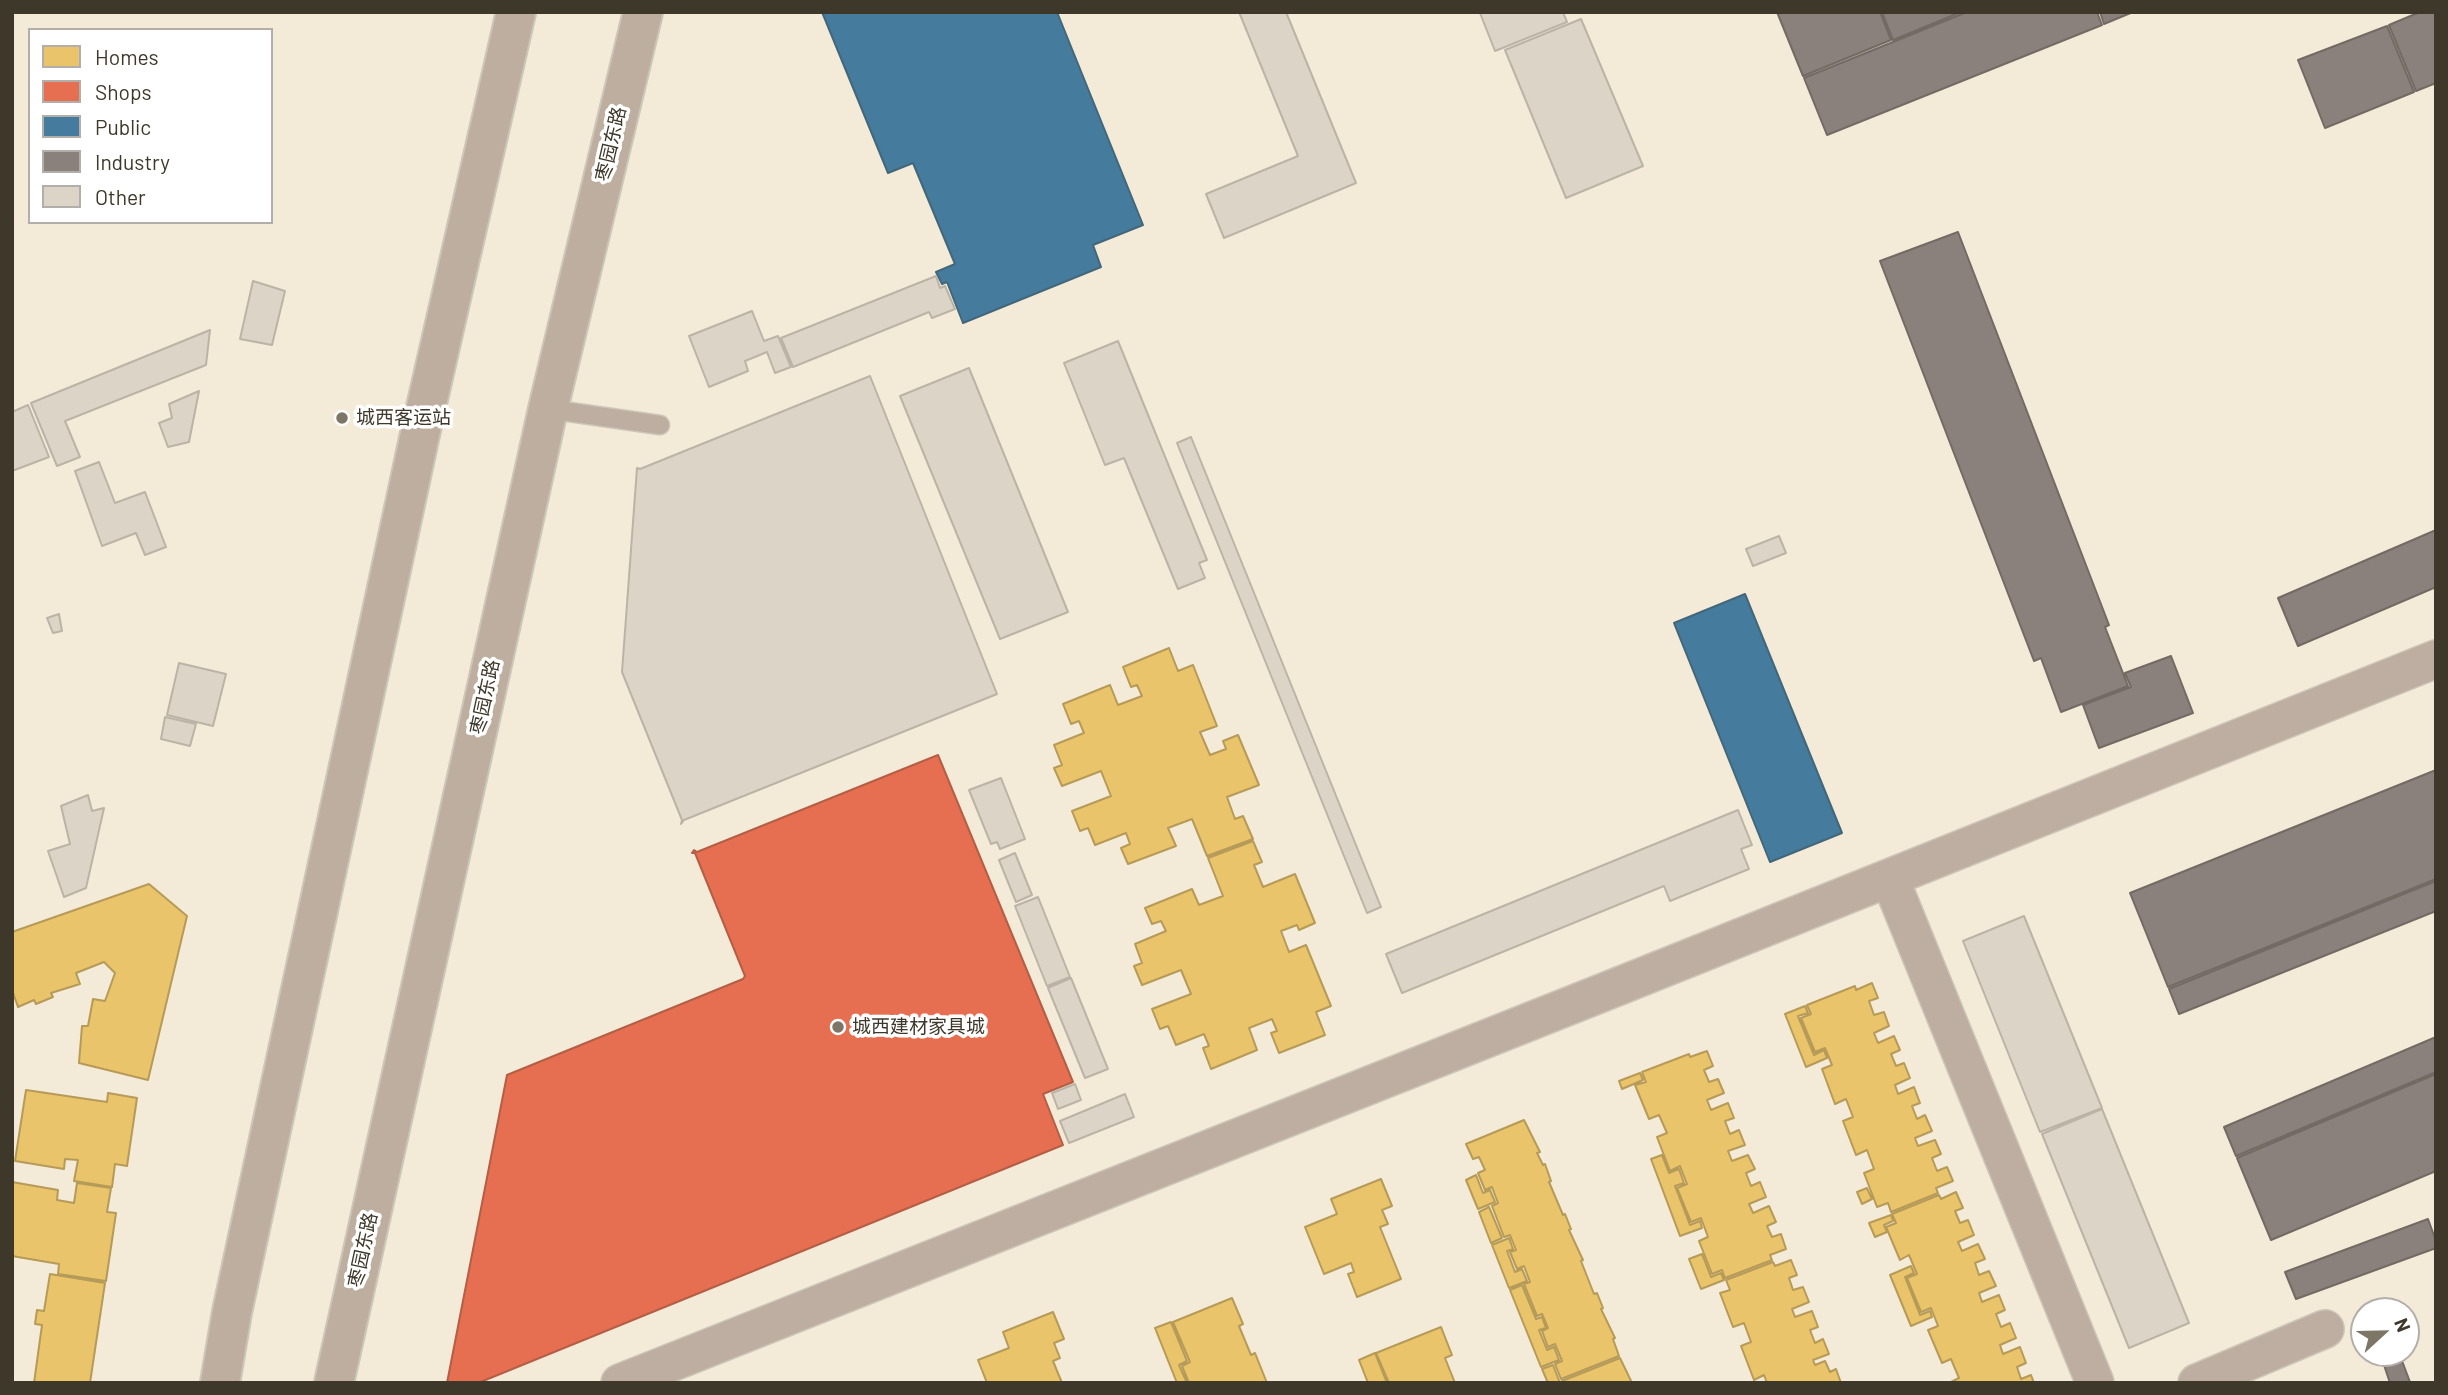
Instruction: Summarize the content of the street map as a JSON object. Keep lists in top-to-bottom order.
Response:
{
  "streets": {
    "main road": ["枣园东路"]
  },
  "places": ["城西客运站", "城西建材家具城"],
  "legend": [
    "Homes",
    "Shops",
    "Public",
    "Industry",
    "Other"
  ],
  "north": "right"
}
